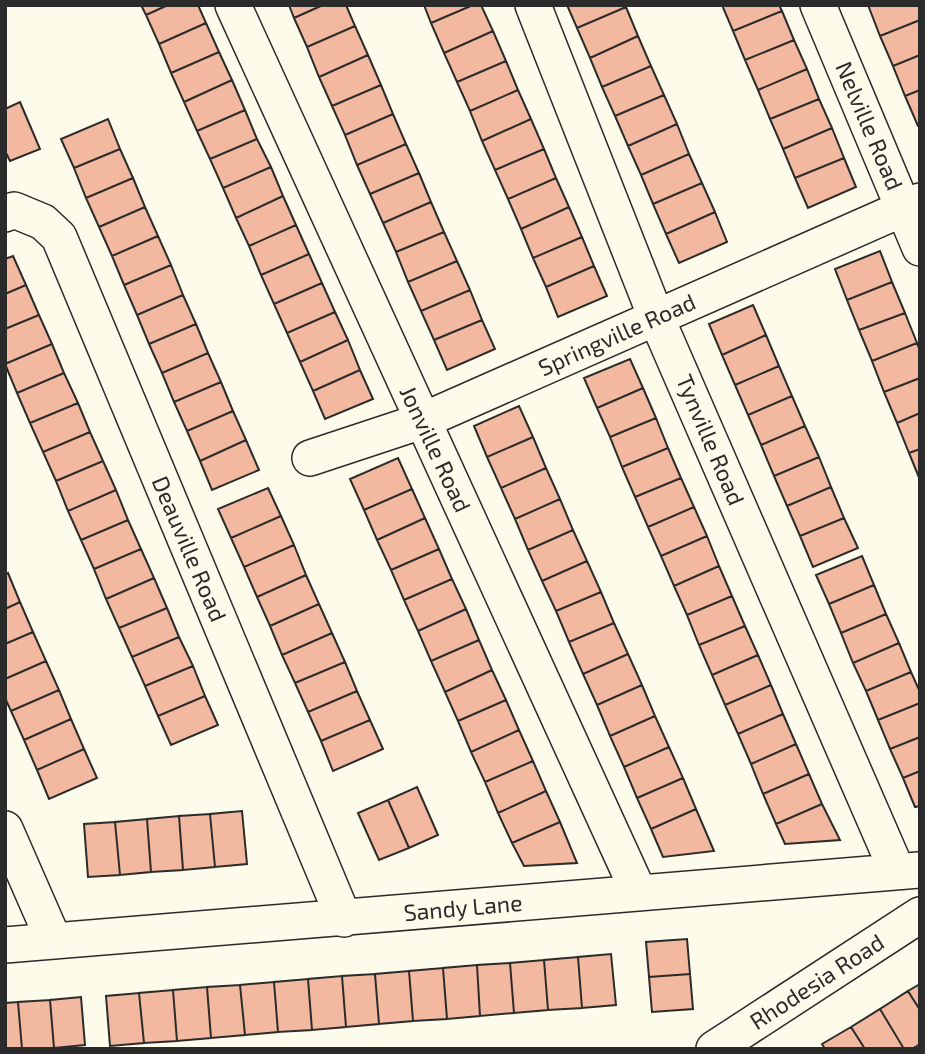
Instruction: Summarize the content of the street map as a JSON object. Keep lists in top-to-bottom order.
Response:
{
  "streets": {
    "street": [
      "Nelville Road",
      "Springville Road",
      "Tynville Road",
      "Jonville Road",
      "Deauville Road",
      "Sandy Lane",
      "Rhodesia Road"
    ]
  },
  "crossings": [
    ["Nelville Road", "Springville Road"],
    ["Springville Road", "Tynville Road"],
    ["Springville Road", "Jonville Road"],
    ["Tynville Road", "Sandy Lane"],
    ["Jonville Road", "Sandy Lane"],
    ["Deauville Road", "Sandy Lane"]
  ]
}
